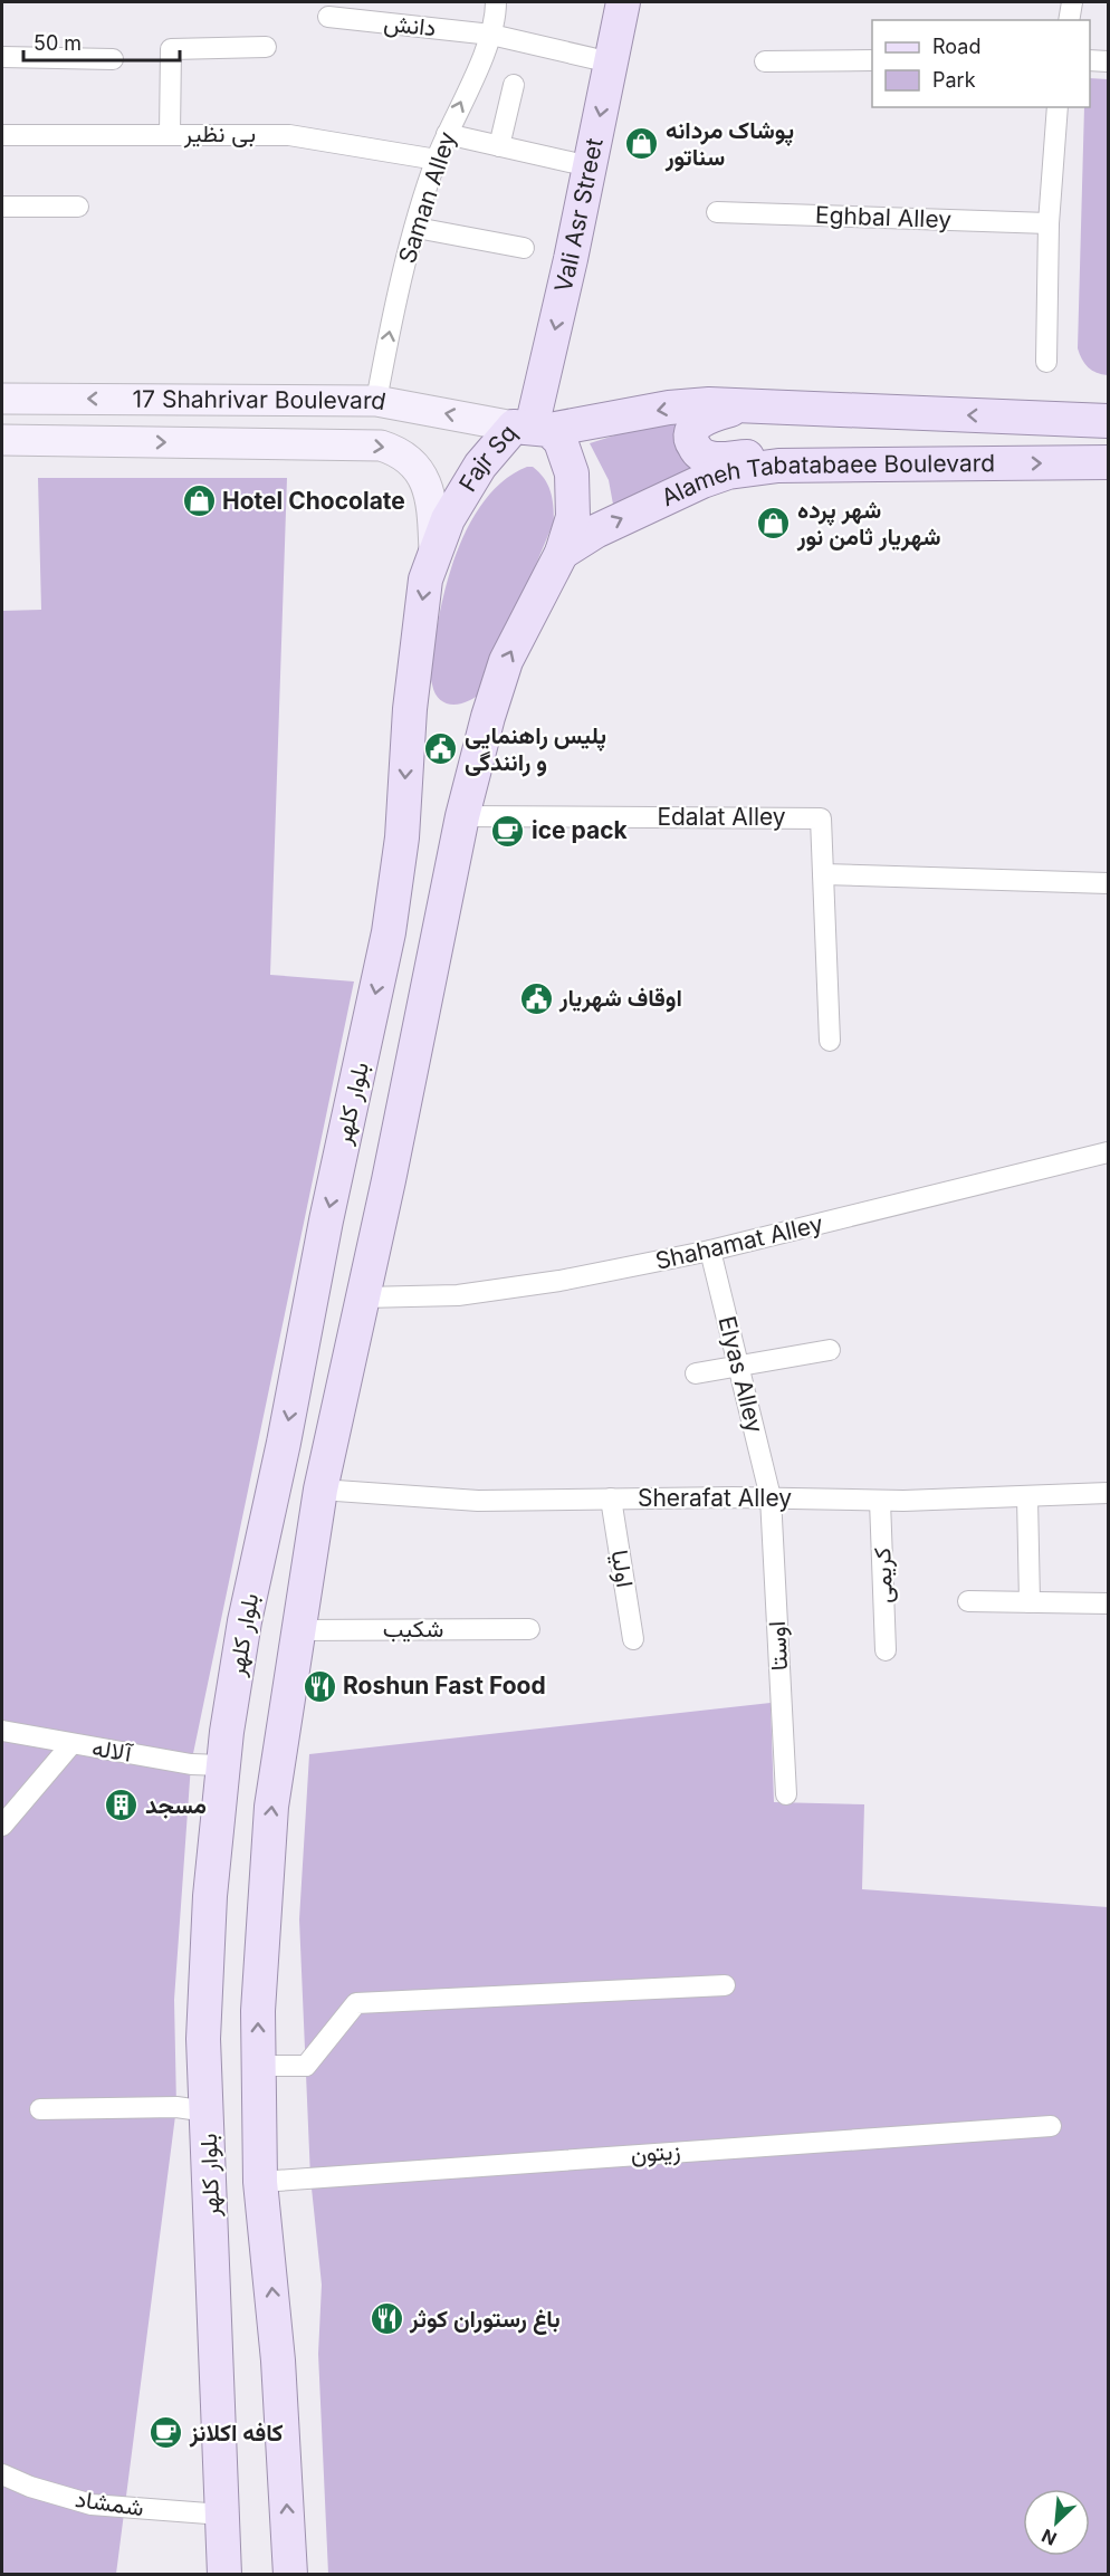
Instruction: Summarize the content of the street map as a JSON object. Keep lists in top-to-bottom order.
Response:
{
  "streets": {
    "main road": [
      "Vali Asr Street",
      "17 Shahrivar Boulevard",
      "Fajr Sq",
      "Alameh Tabatabaee Boulevard",
      "بلوار کلهر"
    ],
    "street": [
      "دانش",
      "بی نظیر",
      "Saman Alley",
      "Eghbal Alley",
      "Edalat Alley",
      "Shahamat Alley",
      "Elyas Alley",
      "Sherafat Alley",
      "اولیا",
      "کریمی",
      "شکیب",
      "اوستا",
      "آلاله",
      "زیتون",
      "شمشاد"
    ]
  },
  "crossings": [
    ["دانش", "Saman Alley"],
    ["دانش", "Vali Asr Street"],
    ["بی نظیر", "Saman Alley"],
    ["Saman Alley", "17 Shahrivar Boulevard"],
    ["Vali Asr Street", "17 Shahrivar Boulevard"],
    ["Vali Asr Street", "Fajr Sq"],
    ["Vali Asr Street", "Alameh Tabatabaee Boulevard"],
    ["17 Shahrivar Boulevard", "Fajr Sq"],
    ["17 Shahrivar Boulevard", "Alameh Tabatabaee Boulevard"],
    ["Fajr Sq", "Alameh Tabatabaee Boulevard"],
    ["Fajr Sq", "بلوار کلهر"],
    ["Edalat Alley", "بلوار کلهر"],
    ["بلوار کلهر", "Shahamat Alley"],
    ["بلوار کلهر", "Sherafat Alley"],
    ["بلوار کلهر", "شکیب"],
    ["بلوار کلهر", "آلاله"],
    ["بلوار کلهر", "زیتون"],
    ["بلوار کلهر", "شمشاد"],
    ["Shahamat Alley", "Elyas Alley"],
    ["Elyas Alley", "Sherafat Alley"],
    ["Elyas Alley", "اوستا"],
    ["Sherafat Alley", "اولیا"],
    ["Sherafat Alley", "کریمی"],
    ["Sherafat Alley", "اوستا"]
  ],
  "one_way": ["Saman Alley", "Vali Asr Street"],
  "places": {
    "shop": ["پوشاک مردانه سناتور", "Hotel Chocolate", "شهر پرده شهریار ثامن نور"],
    "public building": ["پلیس راهنمایی و رانندگی", "اوقاف شهریار"],
    "cafe": ["ice pack", "کافه اکلانز"],
    "restaurant": ["Roshun Fast Food", "باغ رستوران کوثر"],
    "building": ["مسجد"]
  },
  "legend": ["Road", "Park"],
  "scale_bar": "50 m",
  "north": "bottom left"
}
